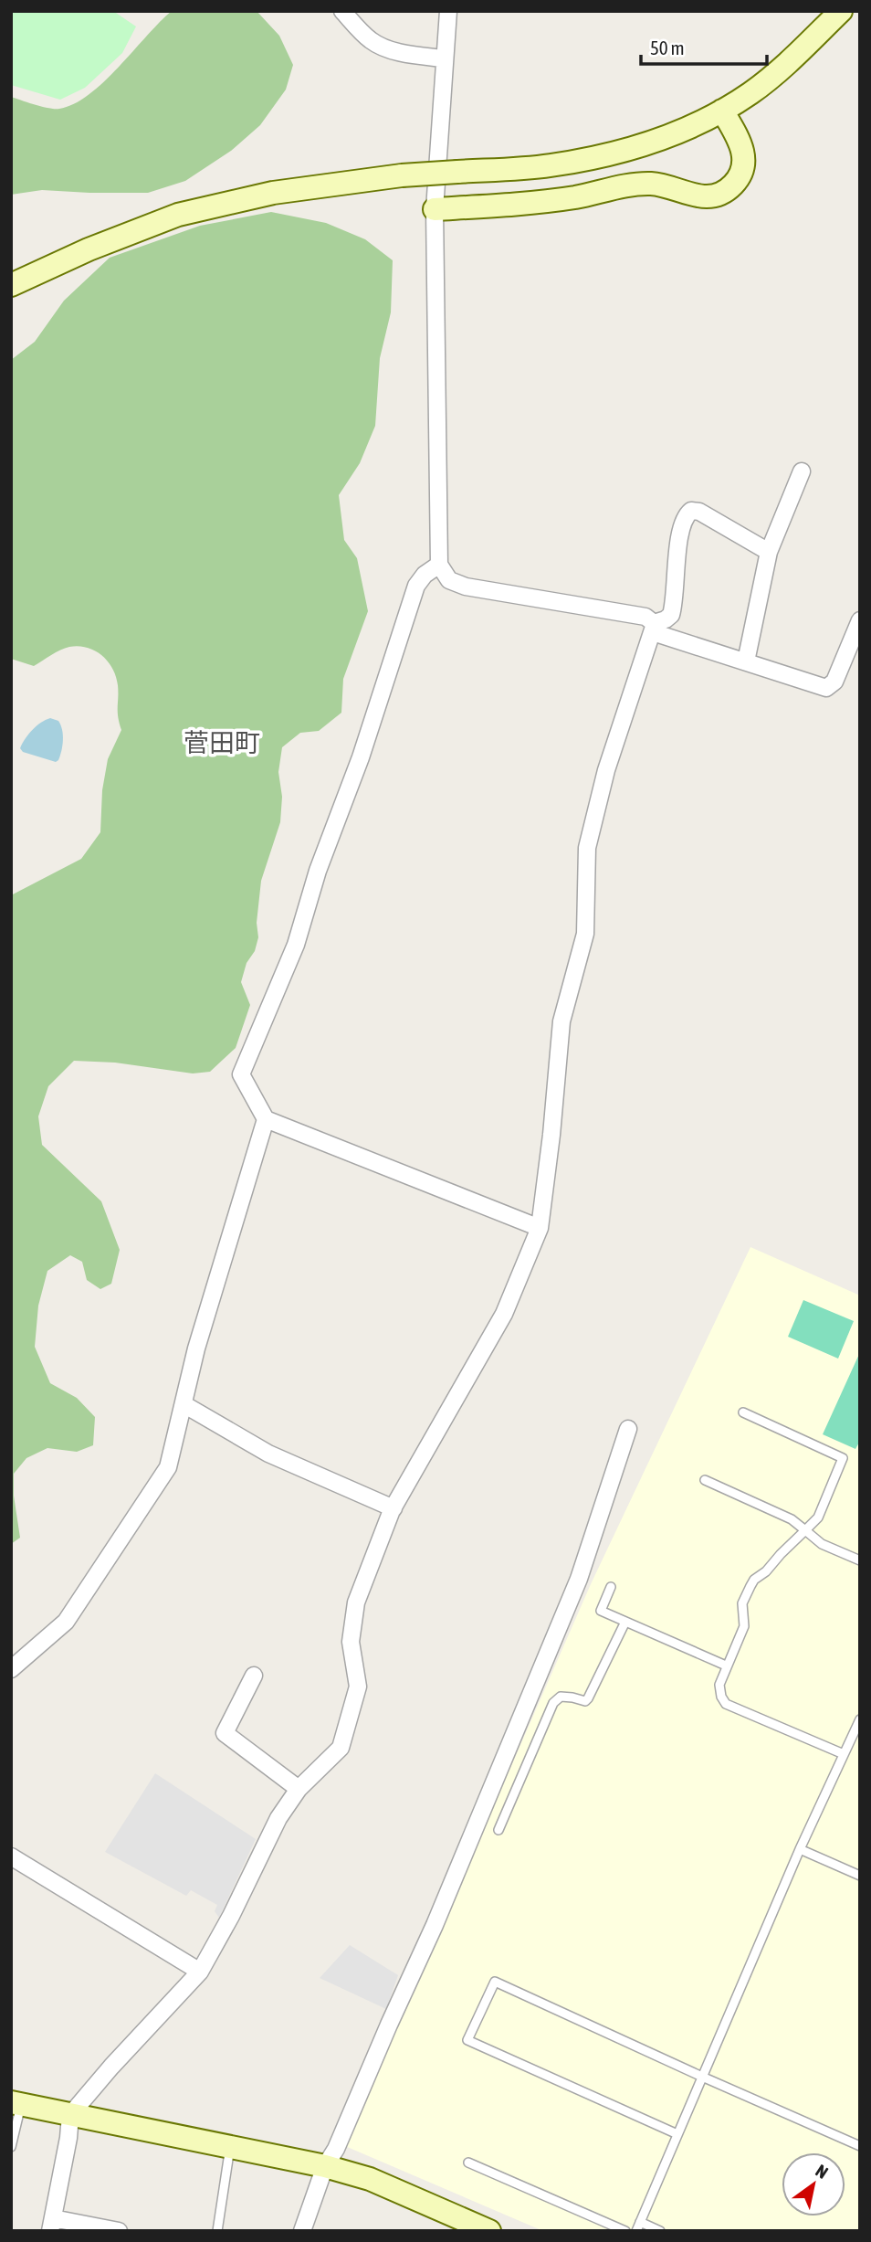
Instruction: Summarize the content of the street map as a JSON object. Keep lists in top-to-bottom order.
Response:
{
  "districts": ["菅田町"],
  "scale_bar": "50 m",
  "north": "top right"
}
